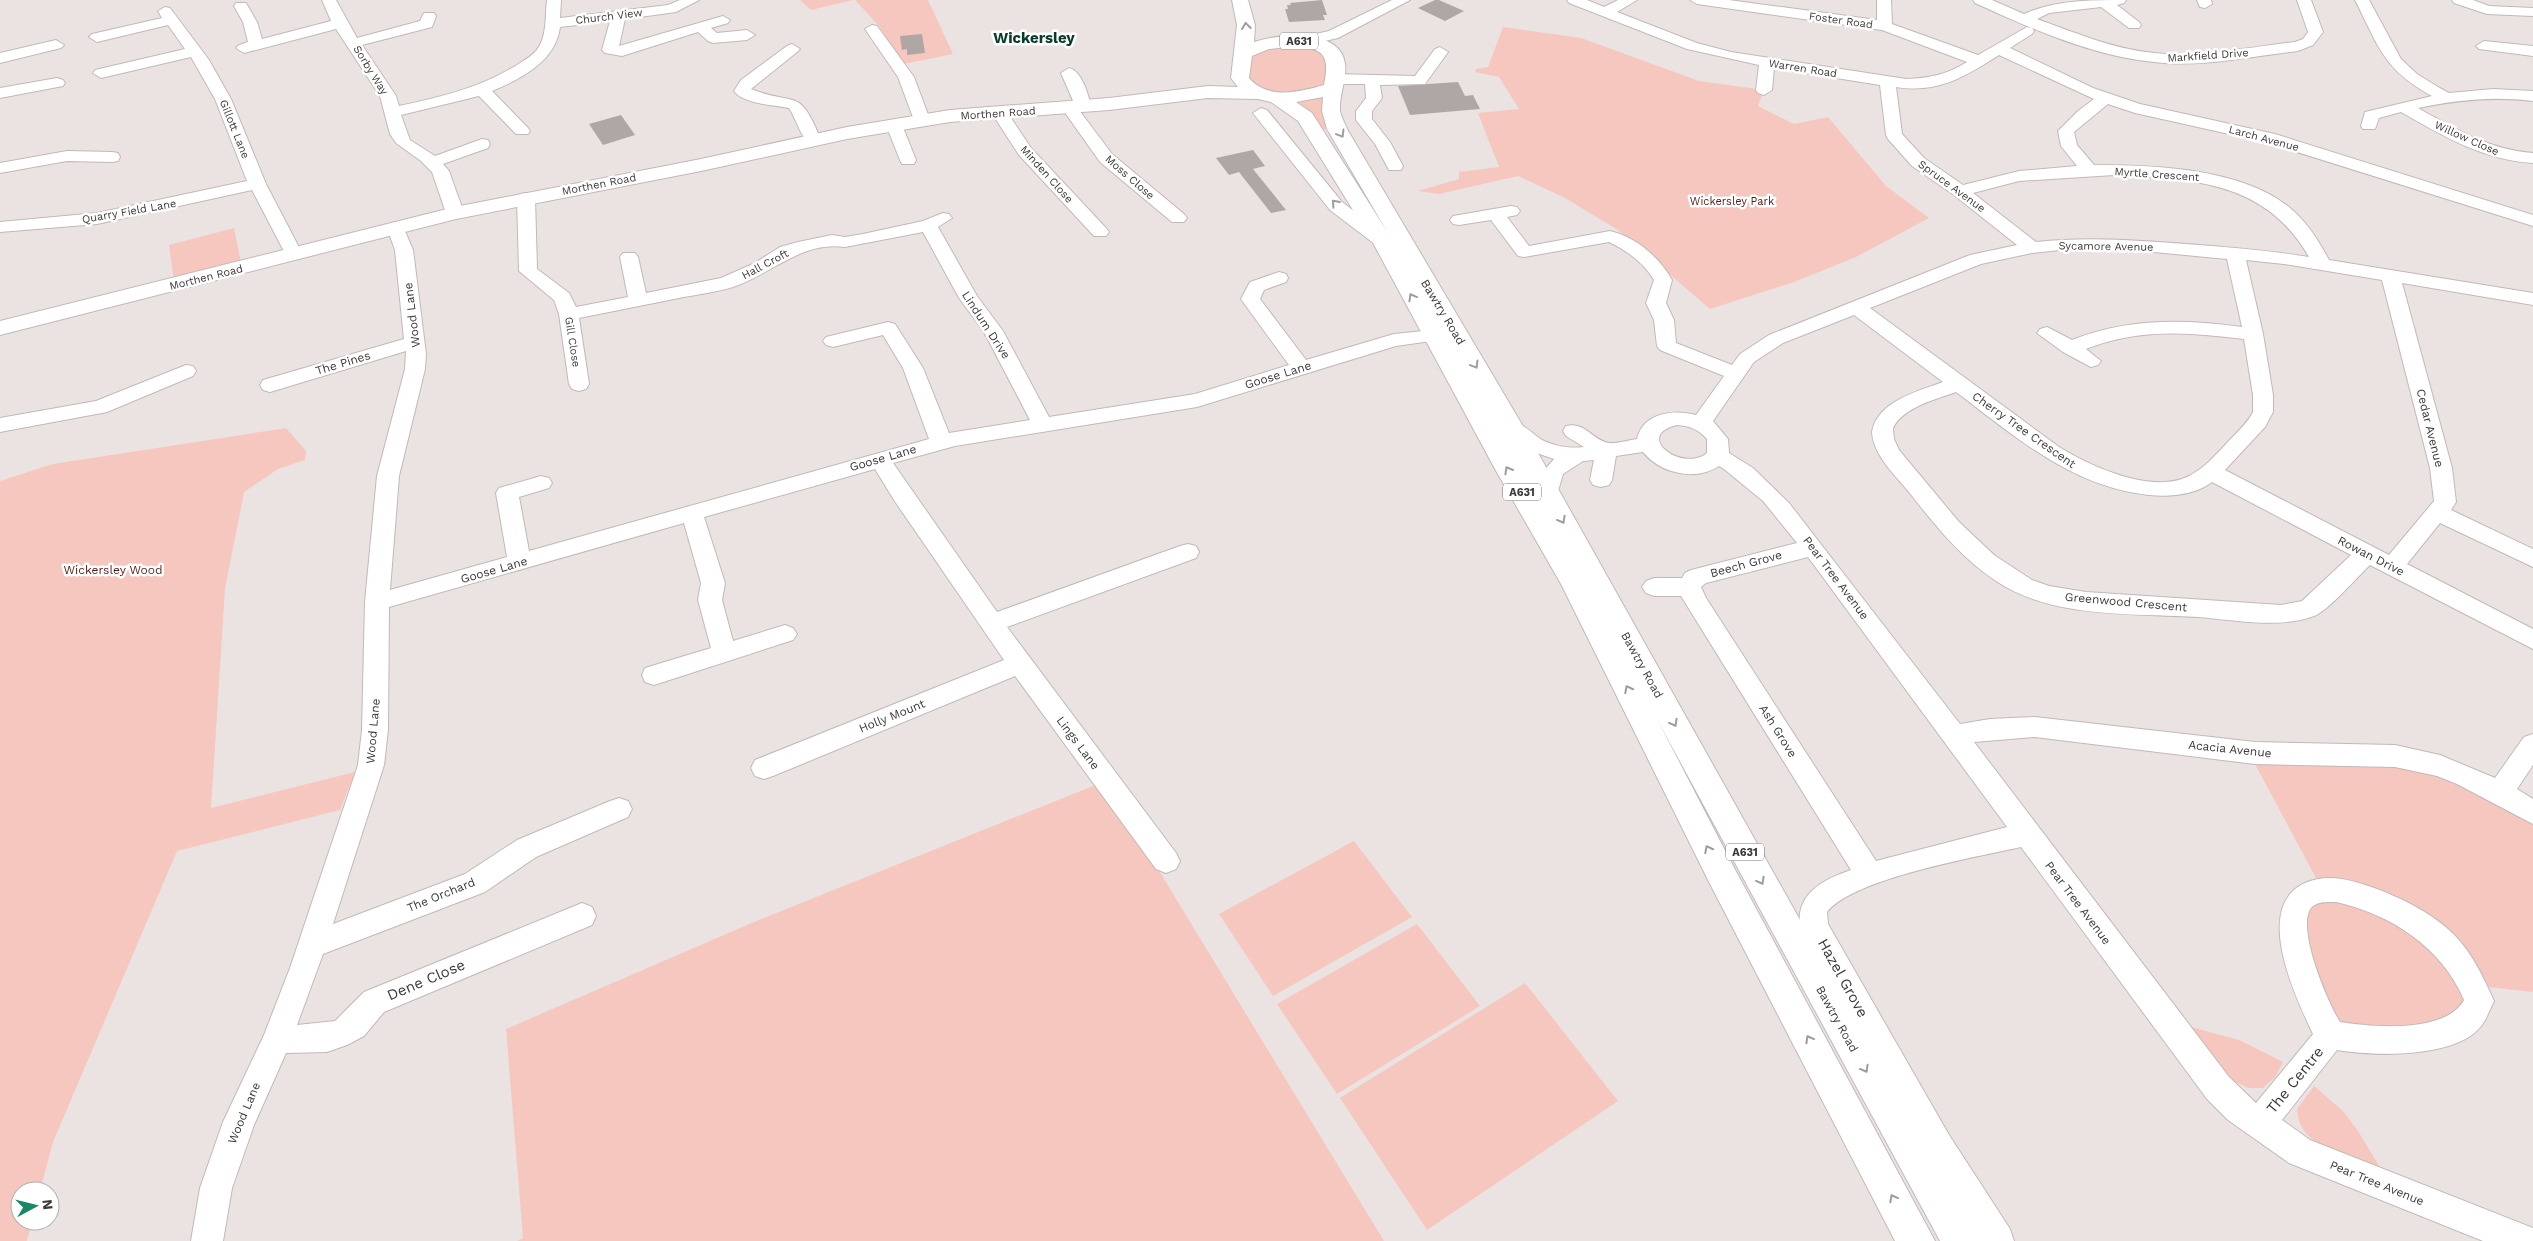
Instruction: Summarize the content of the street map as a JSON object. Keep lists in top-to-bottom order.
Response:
{
  "streets": {
    "main road": ["A631", "Morthen Road", "Bawtry Road"],
    "street": [
      "Church View",
      "Foster Road",
      "Markfield Drive",
      "Warren Road",
      "Sorby Way",
      "Gillott Lane",
      "Larch Avenue",
      "Willow Close",
      "Minden Close",
      "Myrtle Crescent",
      "Moss Close",
      "Spruce Avenue",
      "Quarry Field Lane",
      "Sycamore Avenue",
      "Hall Croft",
      "Wood Lane",
      "Lindum Drive",
      "Gill Close",
      "The Pines",
      "Goose Lane",
      "Cedar Avenue",
      "Cherry Tree Crescent",
      "Rowan Drive",
      "Beech Grove",
      "Pear Tree Avenue",
      "Greenwood Crescent",
      "Holly Mount",
      "Ash Grove",
      "Lings Lane",
      "Acacia Avenue",
      "The Orchard",
      "Hazel Grove",
      "Dene Close",
      "The Centre"
    ]
  },
  "crossings": [
    ["Foster Road", "Warren Road"],
    ["A631", "Morthen Road"],
    ["A631", "Bawtry Road"],
    ["Markfield Drive", "Warren Road"],
    ["Warren Road", "Larch Avenue"],
    ["Warren Road", "Spruce Avenue"],
    ["Sorby Way", "Morthen Road"],
    ["Morthen Road", "Gillott Lane"],
    ["Morthen Road", "Minden Close"],
    ["Morthen Road", "Moss Close"],
    ["Morthen Road", "Bawtry Road"],
    ["Morthen Road", "Wood Lane"],
    ["Morthen Road", "Gill Close"],
    ["Gillott Lane", "Quarry Field Lane"],
    ["Myrtle Crescent", "Spruce Avenue"],
    ["Myrtle Crescent", "Sycamore Avenue"],
    ["Spruce Avenue", "Sycamore Avenue"],
    ["Sycamore Avenue", "Cedar Avenue"],
    ["Sycamore Avenue", "Cherry Tree Crescent"],
    ["Sycamore Avenue", "Pear Tree Avenue"],
    ["Hall Croft", "Lindum Drive"],
    ["Hall Croft", "Gill Close"],
    ["Bawtry Road", "Goose Lane"],
    ["Wood Lane", "The Pines"],
    ["Wood Lane", "Goose Lane"],
    ["Wood Lane", "The Orchard"],
    ["Wood Lane", "Dene Close"],
    ["Lindum Drive", "Goose Lane"],
    ["Goose Lane", "Lings Lane"],
    ["Cedar Avenue", "Rowan Drive"],
    ["Cherry Tree Crescent", "Rowan Drive"],
    ["Cherry Tree Crescent", "Greenwood Crescent"],
    ["Rowan Drive", "Greenwood Crescent"],
    ["Beech Grove", "Pear Tree Avenue"],
    ["Beech Grove", "Ash Grove"],
    ["Pear Tree Avenue", "Acacia Avenue"],
    ["Pear Tree Avenue", "Hazel Grove"],
    ["Pear Tree Avenue", "The Centre"],
    ["Holly Mount", "Lings Lane"],
    ["Ash Grove", "Hazel Grove"]
  ],
  "districts": ["Wickersley"],
  "parks": ["Wickersley Park", "Wickersley Wood"],
  "north": "right"
}
